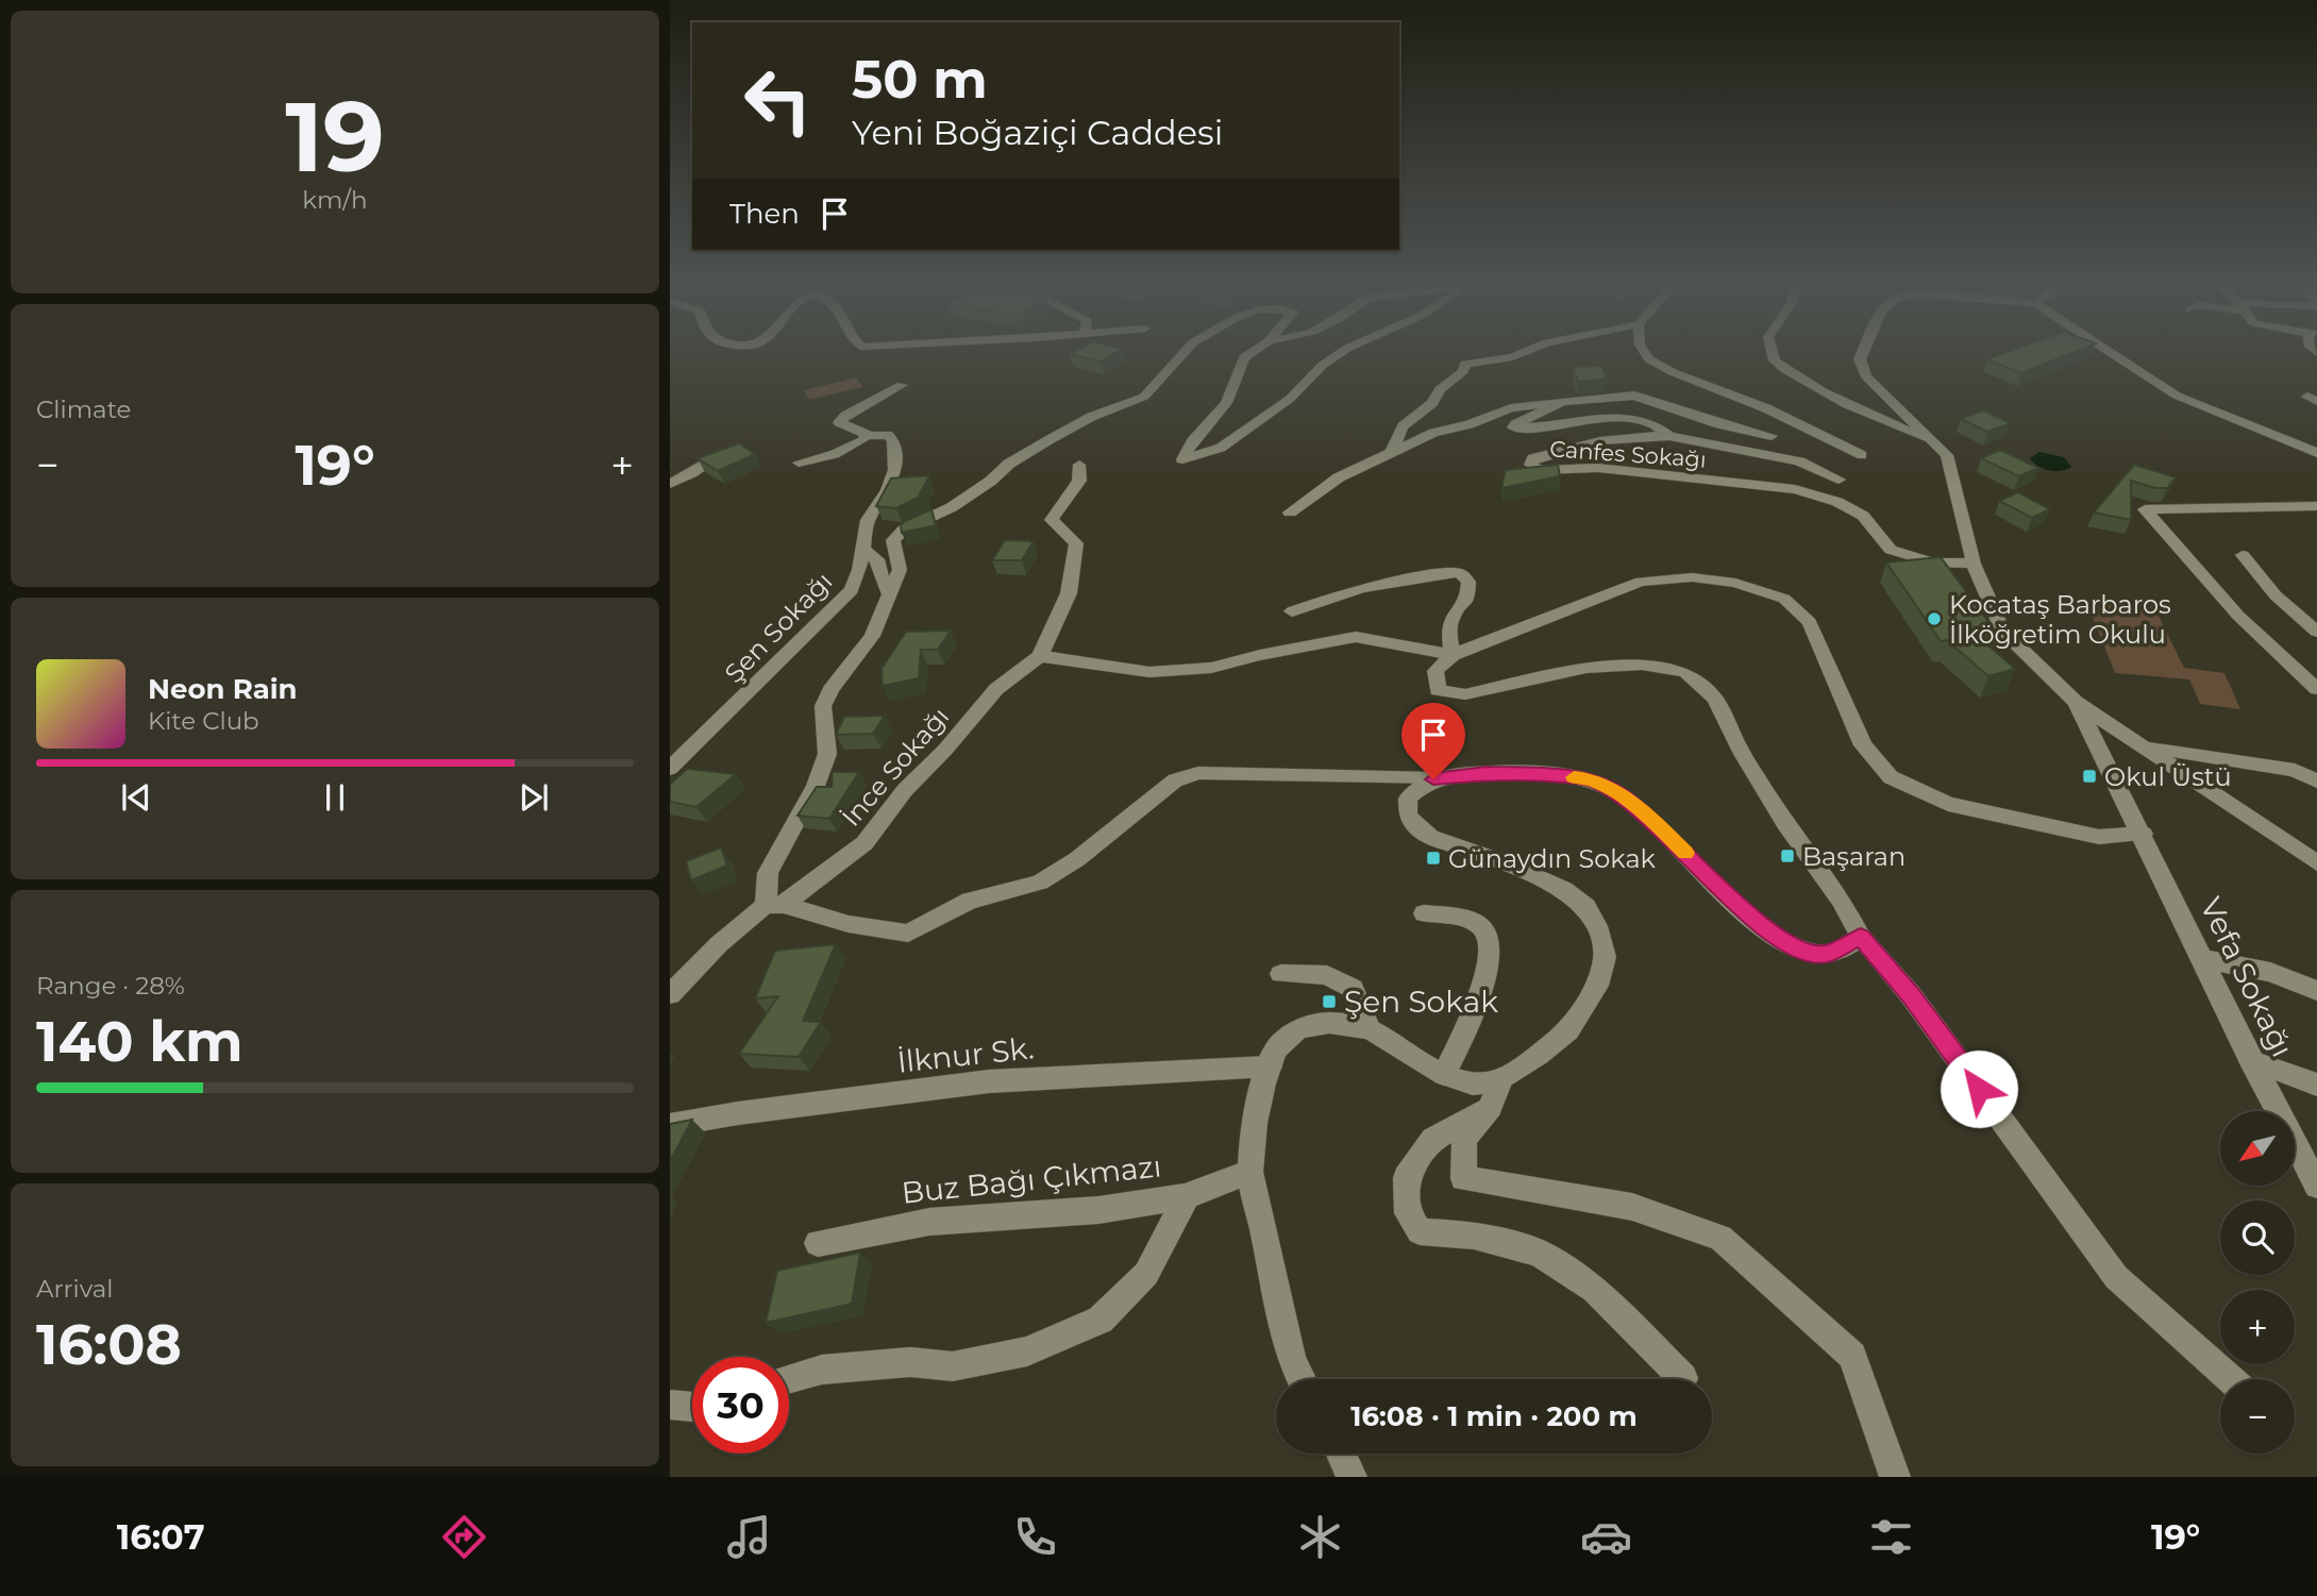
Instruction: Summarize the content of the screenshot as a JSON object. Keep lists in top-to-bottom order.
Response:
{
  "streets": {
    "street": [
      "Canfes Sokağı",
      "Şen Sokağı",
      "İnce Sokağı",
      "Vefa Sokağı",
      "İlknur Sk.",
      "Buz Bağı Çıkmazı"
    ]
  },
  "places": {
    "other": ["Kocataş Barbaros İlköğretim Okulu"],
    "transit": [
      "Okul Üstü",
      "Başaran",
      "Günaydın Sokak",
      "Şen Sokak"
    ]
  },
  "north": "bottom left",
  "page": {
    "tile": [
      ["19", "km/h"],
      "Climate",
      ["Range · 28%", "140 km"],
      ["Arrival", "16:08"]
    ],
    "turn": ["50 m", "Yeni Boğaziçi Caddesi"],
    "then": "Then",
    "heat": ["−", "19°", "+"],
    "song": ["Neon Rain", "Kite Club"],
    "map_buttons": ["+", "−"],
    "limit": "30",
    "trip": "16:08 · 1 min · 200 m",
    "tabs": ["16:07", "19°"]
  }
}
